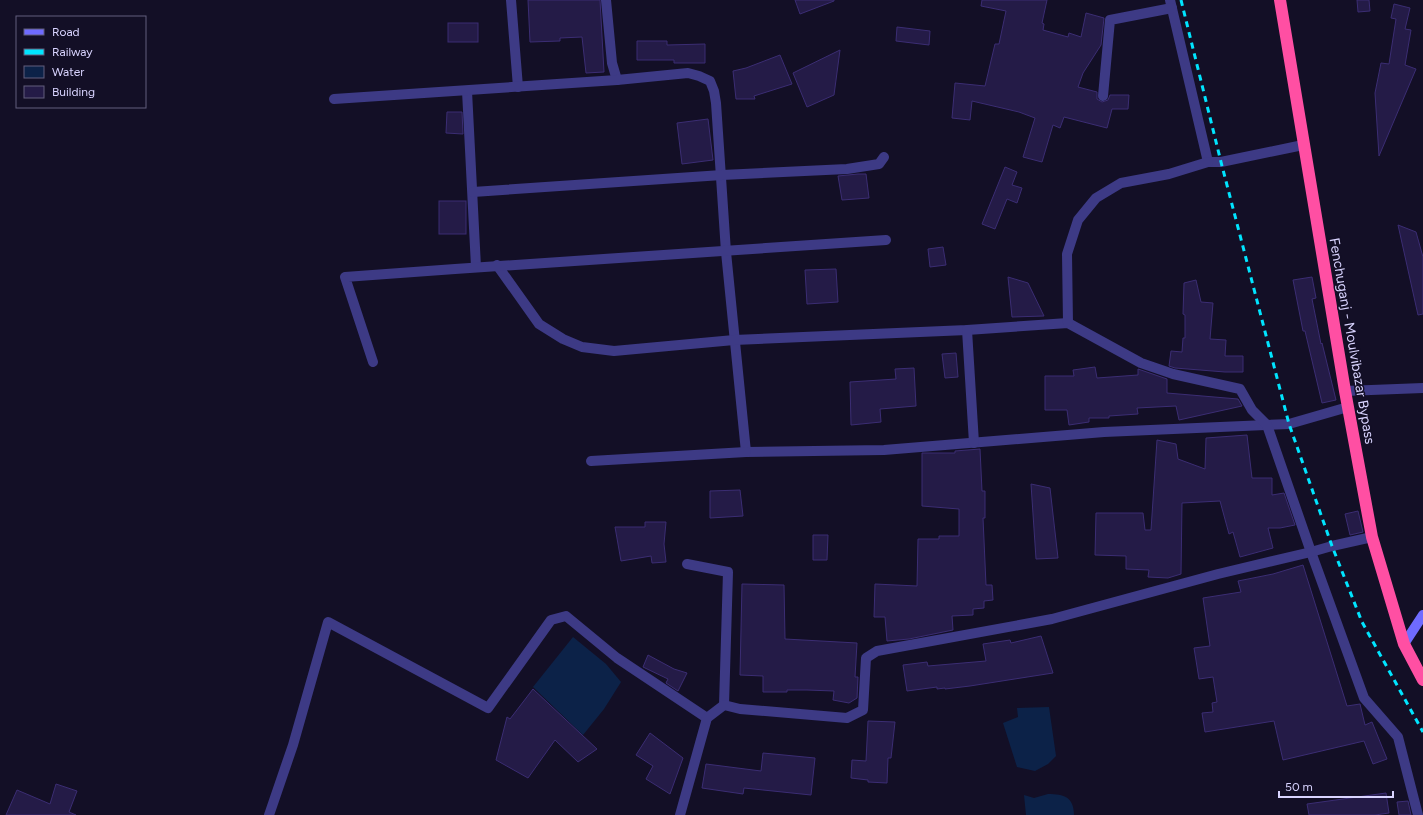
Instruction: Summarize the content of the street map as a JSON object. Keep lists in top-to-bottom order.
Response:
{
  "streets": {
    "highway": ["Fenchuganj - Moulvibazar Bypass"]
  },
  "legend": [
    "Road",
    "Railway",
    "Water",
    "Building"
  ],
  "scale_bar": "50 m"
}
